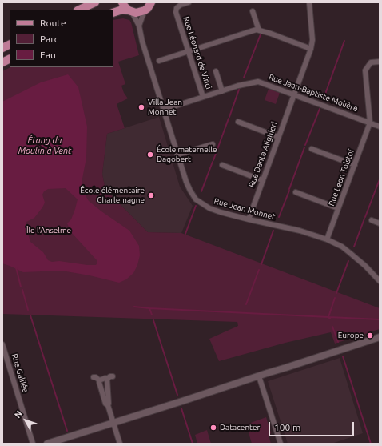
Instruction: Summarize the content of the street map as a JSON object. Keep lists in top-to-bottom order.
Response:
{
  "streets": {
    "street": [
      "Rue Léonard de Vinci",
      "Rue Jean-Baptiste Molière",
      "Rue Dante Alighieri",
      "Rue Leon Tolstoï",
      "Rue Jean Monnet",
      "Rue Galilée"
    ]
  },
  "crossings": [
    ["Rue Léonard de Vinci", "Rue Jean-Baptiste Molière"],
    ["Rue Jean-Baptiste Molière", "Rue Dante Alighieri"],
    ["Rue Jean-Baptiste Molière", "Rue Leon Tolstoï"],
    ["Rue Jean-Baptiste Molière", "Rue Jean Monnet"],
    ["Rue Dante Alighieri", "Rue Jean Monnet"],
    ["Rue Leon Tolstoï", "Rue Jean Monnet"]
  ],
  "water": ["Étang du Moulin à Vent"],
  "parks": ["Île l'Anselme"],
  "places": [
    "Villa Jean Monnet",
    "École maternelle Dagobert",
    "École élémentaire Charlemagne",
    "Europe",
    "Datacenter"
  ],
  "legend": ["Route", "Parc", "Eau"],
  "scale_bar": "100 m",
  "north": "top left"
}
